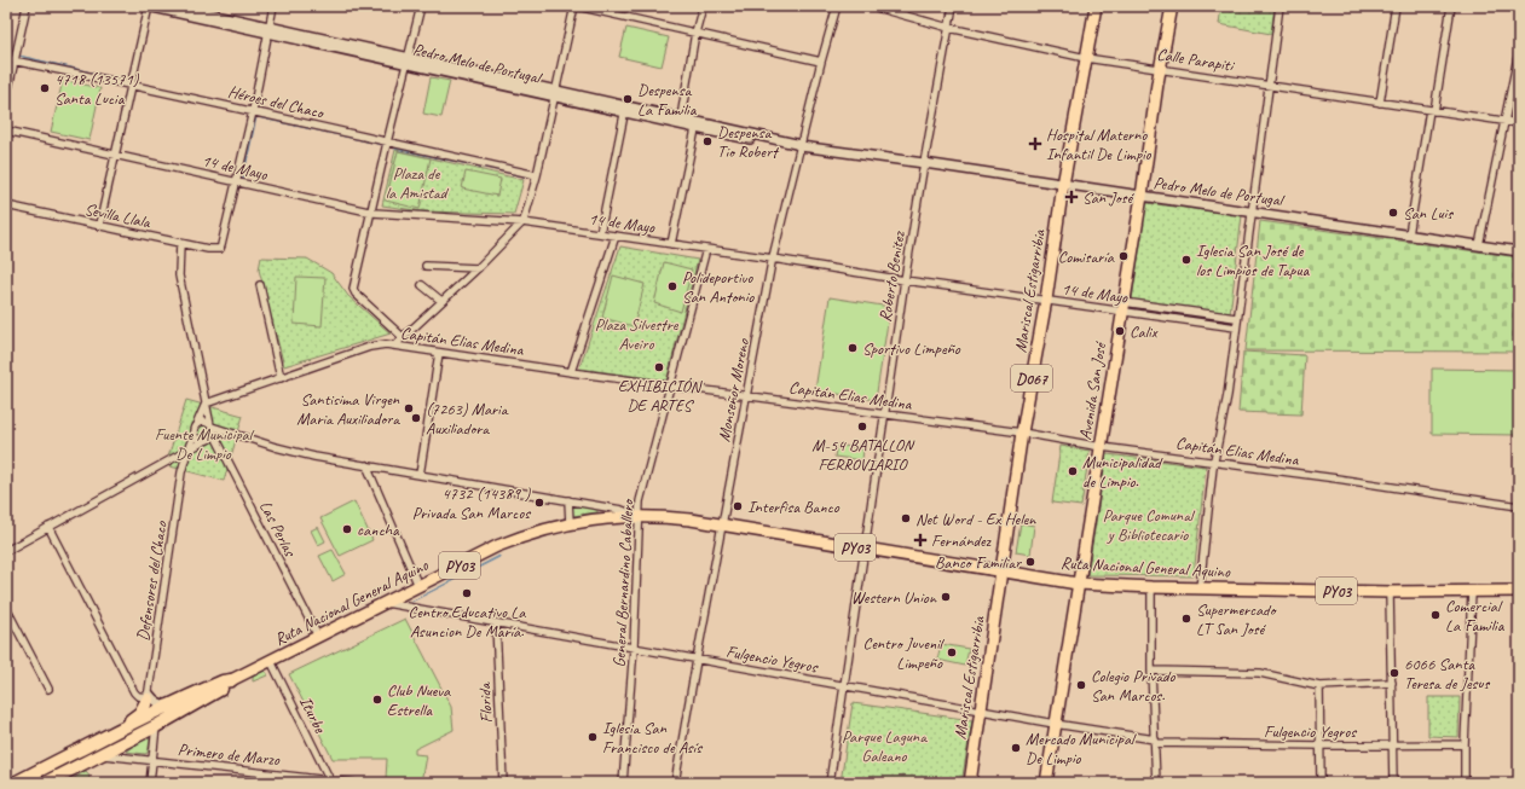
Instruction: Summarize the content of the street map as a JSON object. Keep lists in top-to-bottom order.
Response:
{
  "streets": {
    "highway": ["PY03", "Ruta Nacional General Aquino"],
    "main road": ["Mariscal Estigarribia", "D067", "Avenida San José"],
    "street": [
      "Calle Parapiti",
      "Pedro Melo de Portugal",
      "Héroes del Chaco",
      "14 de Mayo",
      "Sevilla Llala",
      "Roberto Benitez",
      "Capitán Elias Medina",
      "Monseñor Moreno",
      "Las Perlas",
      "Defensores del Chaco",
      "General Bernardino Caballero",
      "Fulgencio Yegros",
      "Florida",
      "Iturbe",
      "Primero de Marzo"
    ]
  },
  "crossings": [
    ["Calle Parapiti", "Roberto Benitez"],
    ["Calle Parapiti", "Mariscal Estigarribia"],
    ["Calle Parapiti", "Avenida San José"],
    ["Pedro Melo de Portugal", "Roberto Benitez"],
    ["Pedro Melo de Portugal", "Mariscal Estigarribia"],
    ["Pedro Melo de Portugal", "Monseñor Moreno"],
    ["Pedro Melo de Portugal", "Avenida San José"],
    ["14 de Mayo", "Sevilla Llala"],
    ["14 de Mayo", "Roberto Benitez"],
    ["14 de Mayo", "Mariscal Estigarribia"],
    ["14 de Mayo", "Monseñor Moreno"],
    ["14 de Mayo", "Avenida San José"],
    ["14 de Mayo", "General Bernardino Caballero"],
    ["Sevilla Llala", "Las Perlas"],
    ["Roberto Benitez", "Capitán Elias Medina"],
    ["Roberto Benitez", "Ruta Nacional General Aquino"],
    ["Roberto Benitez", "Fulgencio Yegros"],
    ["Mariscal Estigarribia", "Capitán Elias Medina"],
    ["Mariscal Estigarribia", "Ruta Nacional General Aquino"],
    ["Mariscal Estigarribia", "Fulgencio Yegros"],
    ["Capitán Elias Medina", "Monseñor Moreno"],
    ["Capitán Elias Medina", "Avenida San José"],
    ["Capitán Elias Medina", "Las Perlas"],
    ["Capitán Elias Medina", "General Bernardino Caballero"],
    ["Monseñor Moreno", "Ruta Nacional General Aquino"],
    ["Monseñor Moreno", "Fulgencio Yegros"],
    ["Avenida San José", "Ruta Nacional General Aquino"],
    ["Avenida San José", "Fulgencio Yegros"],
    ["Las Perlas", "Ruta Nacional General Aquino"],
    ["Las Perlas", "Defensores del Chaco"],
    ["Ruta Nacional General Aquino", "Defensores del Chaco"],
    ["Ruta Nacional General Aquino", "General Bernardino Caballero"],
    ["Ruta Nacional General Aquino", "Fulgencio Yegros"],
    ["Ruta Nacional General Aquino", "Iturbe"],
    ["Ruta Nacional General Aquino", "Primero de Marzo"],
    ["General Bernardino Caballero", "Fulgencio Yegros"],
    ["Fulgencio Yegros", "Florida"],
    ["Iturbe", "Primero de Marzo"]
  ],
  "parks": [
    "Plaza de la Amistad",
    "Plaza Silvestre Aveiro",
    "Fuente Municipal De Limpio",
    "Parque Comunal y Bibliotecario",
    "Parque Laguna Galeano"
  ],
  "places": {
    "other": [
      "4718 (13571) Santa Lucia",
      "Despensa La Familia",
      "Despensa Tio Robert",
      "San Luis",
      "Comisaría",
      "Iglesia San José de los Limpios de Tapua",
      "Polideportivo San Antonio",
      "Calix",
      "Sportivo Limpeño",
      "EXHIBICIÓN DE ARTES",
      "Santisima Virgen Maria Auxiliadora",
      "(7263) Maria Auxiliadora",
      "M-54 BATALLON FERROVIARIO",
      "Municipalidad de Limpio.",
      "4732 (14389 ) Privada San Marcos",
      "Interfisa Banco",
      "Net Word - Ex Helen",
      "cancha",
      "Banco Familiar",
      "Centro Educativo La Asuncion De María.",
      "Western Union",
      "Comercial La Familia",
      "Supermercado LT San José",
      "Centro Juvenil Limpeño",
      "6066 Santa Teresa de Jesus",
      "Colegio Privado San Marcos.",
      "Club Nueva Estrella",
      "Iglesia San Francisco de Asís",
      "Mercado Municipal De Limpio"
    ],
    "health": ["Hospital Materno Infantil De Limpio", "San José", "Fernández"]
  }
}
